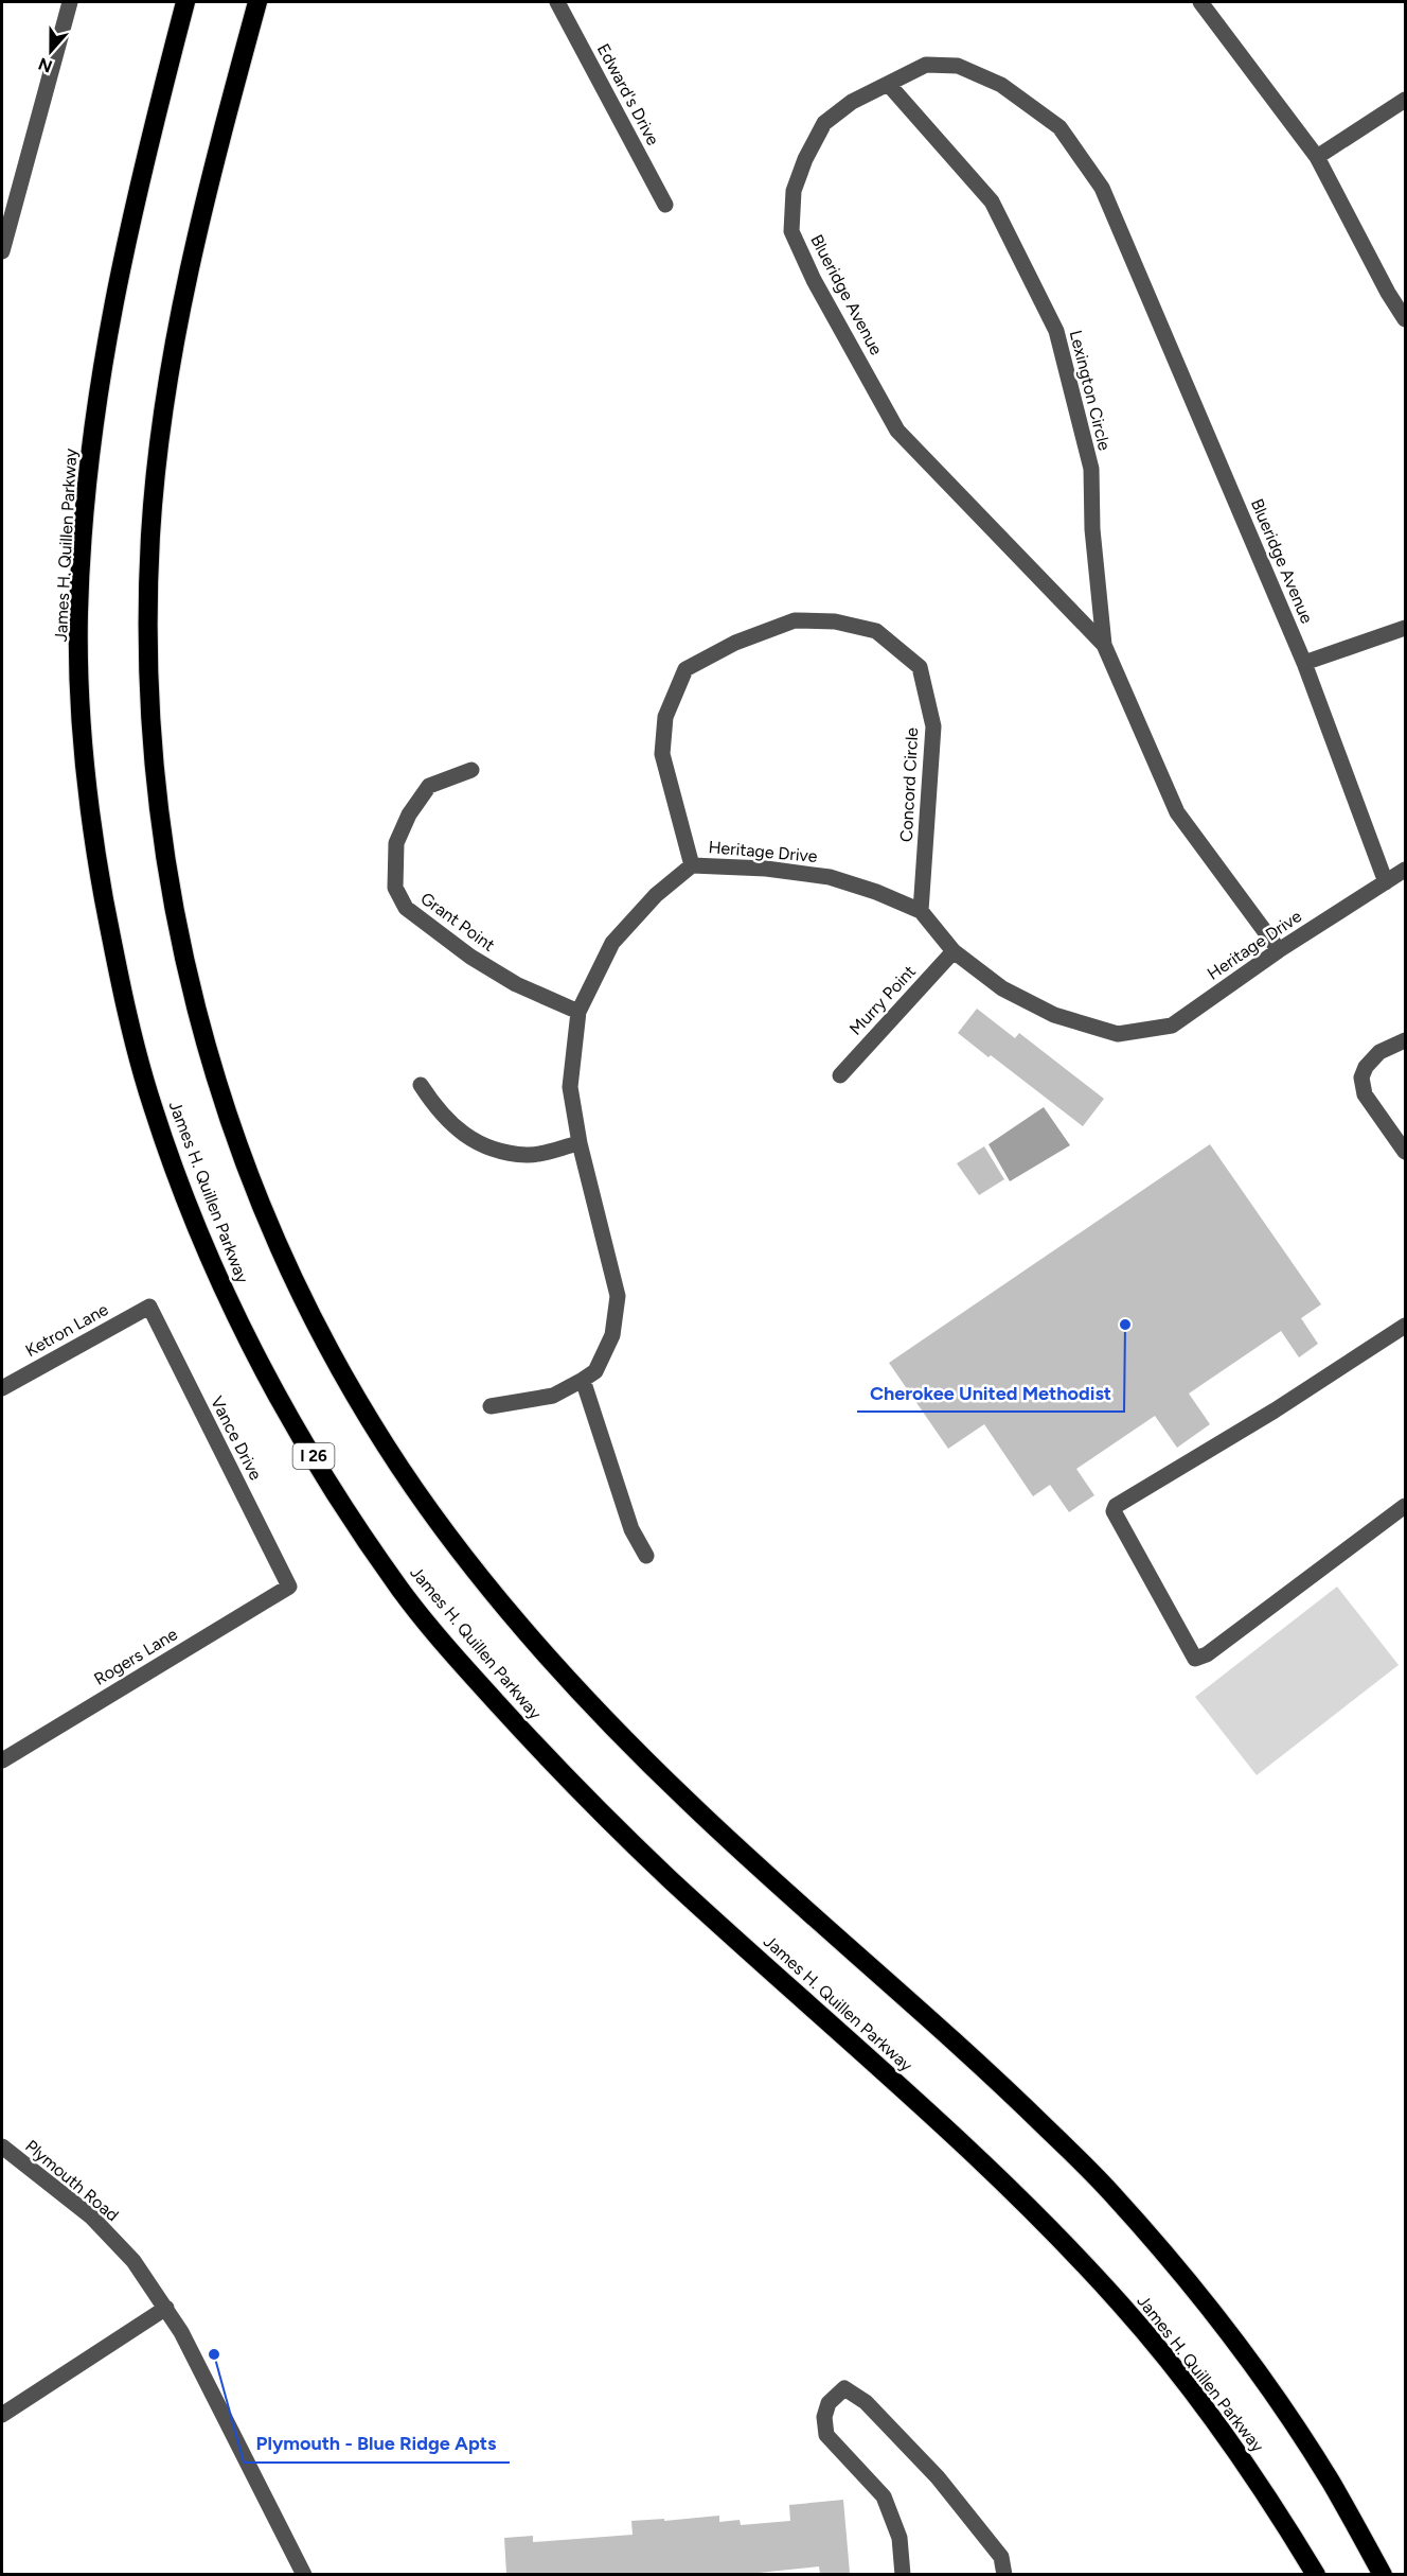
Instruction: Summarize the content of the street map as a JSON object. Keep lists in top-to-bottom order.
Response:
{
  "streets": {
    "highway": ["James H. Quillen Parkway", "I 26"],
    "street": [
      "Edward's Drive",
      "Blueridge Avenue",
      "Lexington Circle",
      "Concord Circle",
      "Heritage Drive",
      "Grant Point",
      "Murry Point",
      "Ketron Lane",
      "Vance Drive",
      "Rogers Lane",
      "Plymouth Road"
    ]
  },
  "crossings": [
    ["Blueridge Avenue", "Lexington Circle"],
    ["Blueridge Avenue", "Heritage Drive"],
    ["Concord Circle", "Heritage Drive"],
    ["Heritage Drive", "Grant Point"],
    ["Heritage Drive", "Murry Point"],
    ["Ketron Lane", "Vance Drive"],
    ["Vance Drive", "Rogers Lane"]
  ],
  "places": ["Cherokee United Methodist", "Plymouth - Blue Ridge Apts"],
  "north": "bottom"
}
